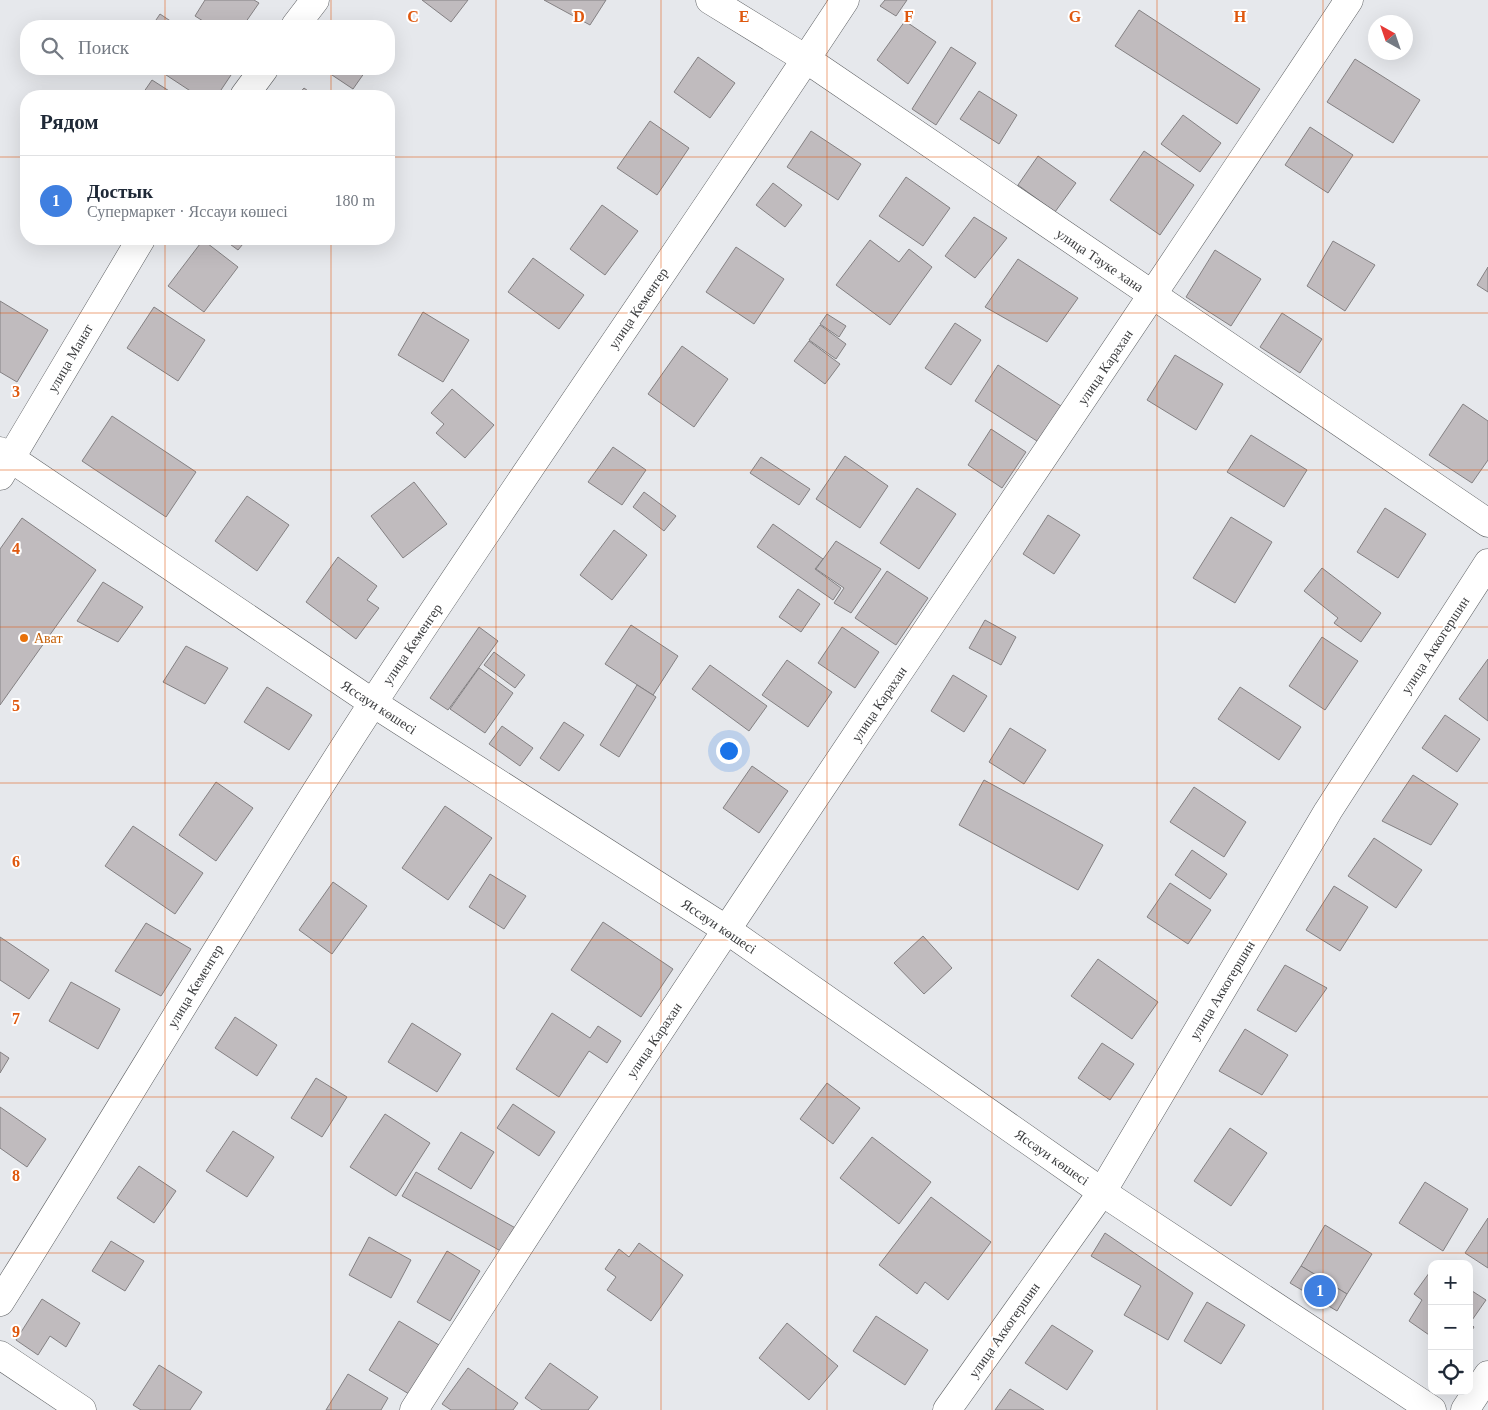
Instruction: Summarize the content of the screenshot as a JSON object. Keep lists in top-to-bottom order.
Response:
{
  "streets": {
    "street": [
      "улица Тауке хана",
      "улица Кеменгер",
      "улица Манат",
      "улица Карахан",
      "улица Аккогершин",
      "Яссауи көшесі"
    ]
  },
  "crossings": [
    ["улица Тауке хана", "улица Кеменгер"],
    ["улица Тауке хана", "улица Карахан"],
    ["улица Кеменгер", "Яссауи көшесі"],
    ["улица Манат", "Яссауи көшесі"],
    ["улица Карахан", "Яссауи көшесі"],
    ["улица Аккогершин", "Яссауи көшесі"]
  ],
  "places": ["Ават"],
  "north": "top left",
  "page": {
    "search": "Поиск",
    "heading": "Рядом",
    "list": [
      {
        "mark": "1",
        "name": "Достык",
        "note": "Супермаркет · Яссауи көшесі",
        "value": "180 m"
      }
    ],
    "map_buttons": ["+", "−"],
    "pins": "1"
  },
  "grid": {
    "columns": [
      "C",
      "D",
      "E",
      "F",
      "G",
      "H"
    ],
    "rows": [
      "3",
      "4",
      "5",
      "6",
      "7",
      "8",
      "9"
    ]
  }
}
